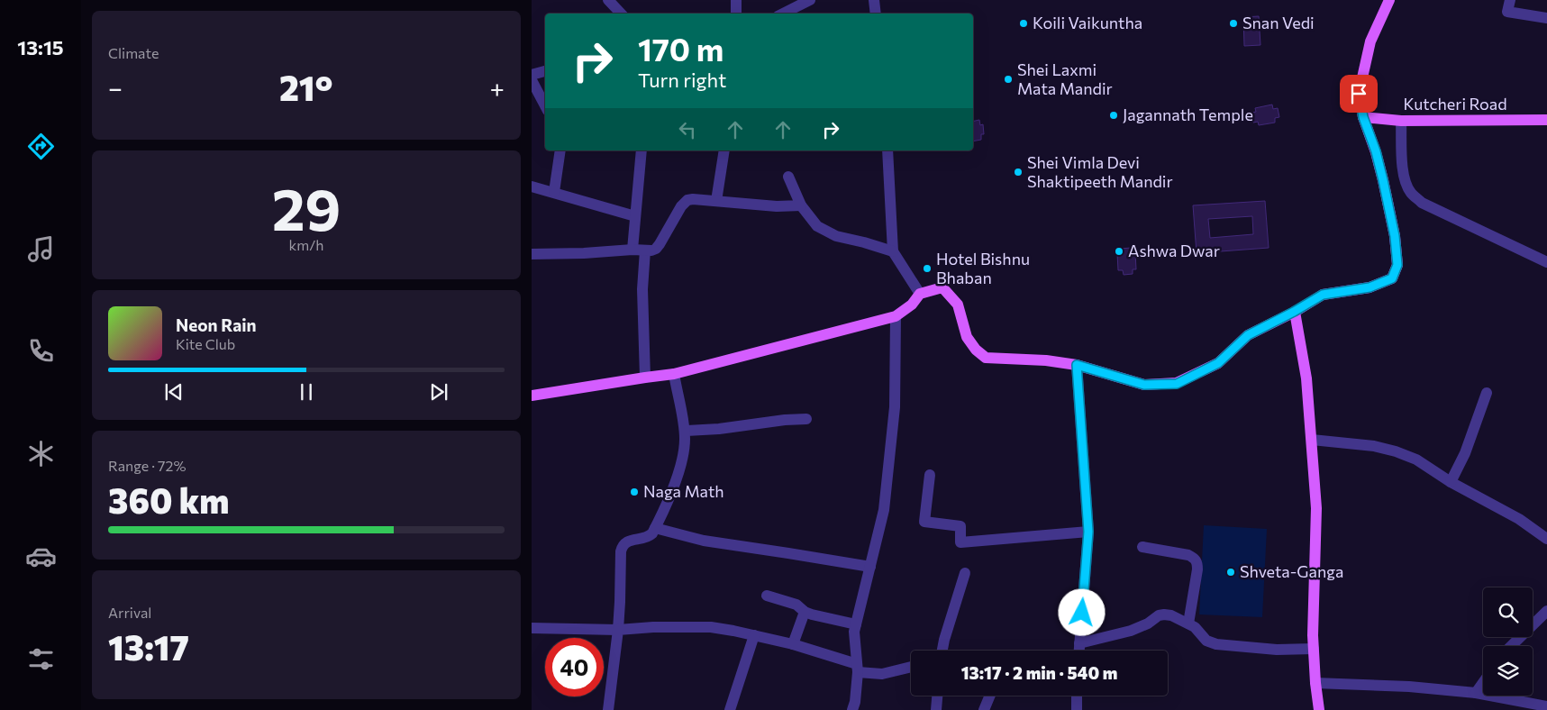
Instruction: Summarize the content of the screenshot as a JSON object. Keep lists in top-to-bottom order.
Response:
{
  "streets": {
    "main road": ["Kutcheri Road"]
  },
  "places": [
    "Koili Vaikuntha",
    "Snan Vedi",
    "Shei Laxmi Mata Mandir",
    "Jagannath Temple",
    "Shei Vimla Devi Shaktipeeth Mandir",
    "Ashwa Dwar",
    "Hotel Bishnu Bhaban",
    "Naga Math",
    "Shveta-Ganga"
  ],
  "page": {
    "tabs": "13:15",
    "tile": [
      "Climate",
      ["29", "km/h"],
      ["Range · 72%", "360 km"],
      ["Arrival", "13:17"]
    ],
    "turn": ["170 m", "Turn right"],
    "heat": ["−", "21°", "+"],
    "song": ["Neon Rain", "Kite Club"],
    "limit": "40",
    "trip": "13:17 · 2 min · 540 m"
  }
}
